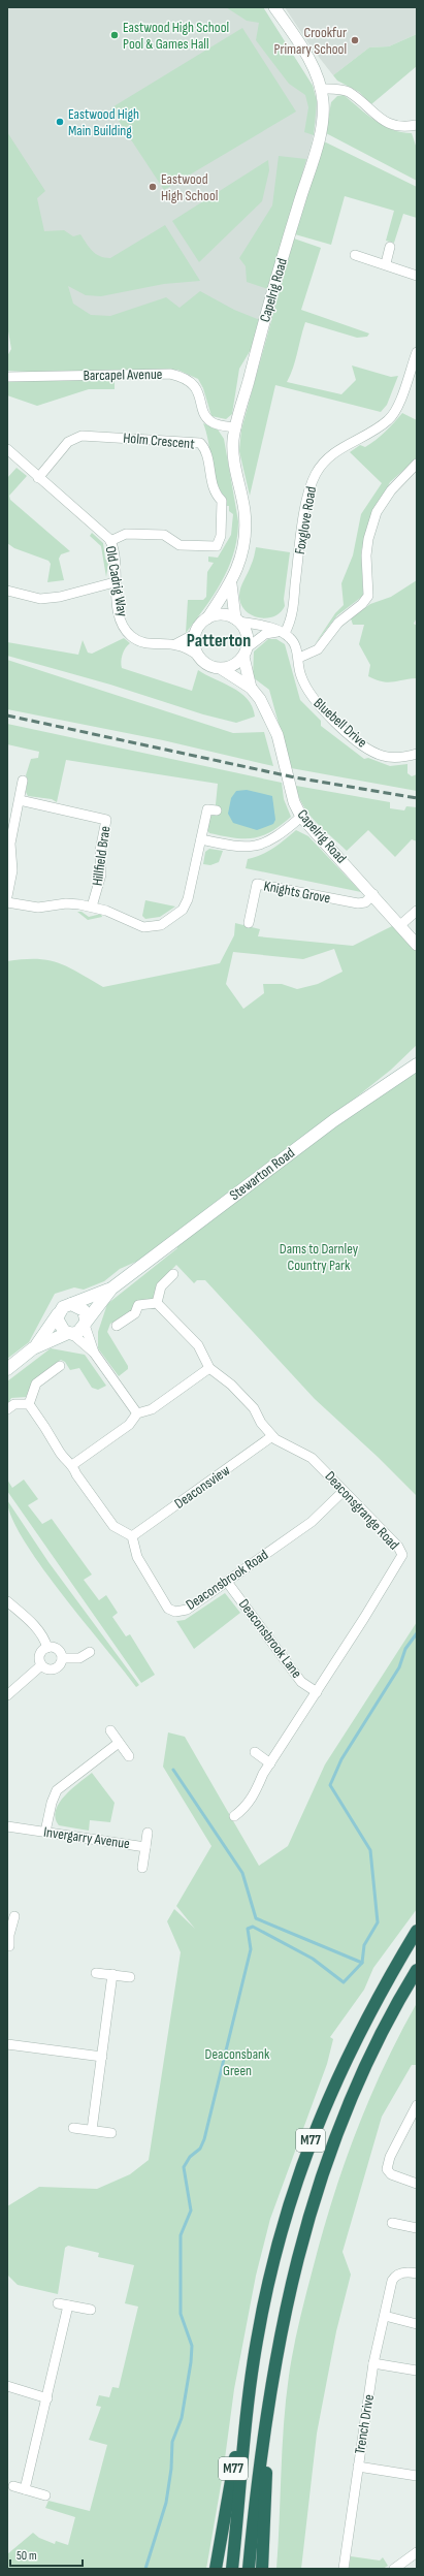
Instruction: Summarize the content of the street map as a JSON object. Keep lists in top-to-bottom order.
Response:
{
  "streets": {
    "highway": ["M77"],
    "main road": ["Stewarton Road"],
    "street": [
      "Capelrig Road",
      "Barcapel Avenue",
      "Holm Crescent",
      "Foxglove Road",
      "Old Cadrig Way",
      "Bluebell Drive",
      "Hillfield Brae",
      "Knights Grove",
      "Deaconsview",
      "Deaconsgrange Road",
      "Deaconsbrook Road",
      "Deaconsbrook Lane",
      "Invergarry Avenue",
      "Trench Drive"
    ]
  },
  "crossings": [
    ["Capelrig Road", "Barcapel Avenue"],
    ["Capelrig Road", "Old Cadrig Way"],
    ["Capelrig Road", "Knights Grove"],
    ["Holm Crescent", "Old Cadrig Way"],
    ["Foxglove Road", "Bluebell Drive"],
    ["Deaconsview", "Deaconsgrange Road"],
    ["Deaconsview", "Deaconsbrook Road"],
    ["Deaconsgrange Road", "Deaconsbrook Road"],
    ["Deaconsgrange Road", "Deaconsbrook Lane"],
    ["Deaconsbrook Road", "Deaconsbrook Lane"]
  ],
  "districts": ["Patterton"],
  "parks": ["Dams to Darnley Country Park", "Deaconsbank Green"],
  "places": [
    "Eastwood High School Pool & Games Hall",
    "Crookfur Primary School",
    "Eastwood High Main Building",
    "Eastwood High School"
  ],
  "scale_bar": "50 m"
}
